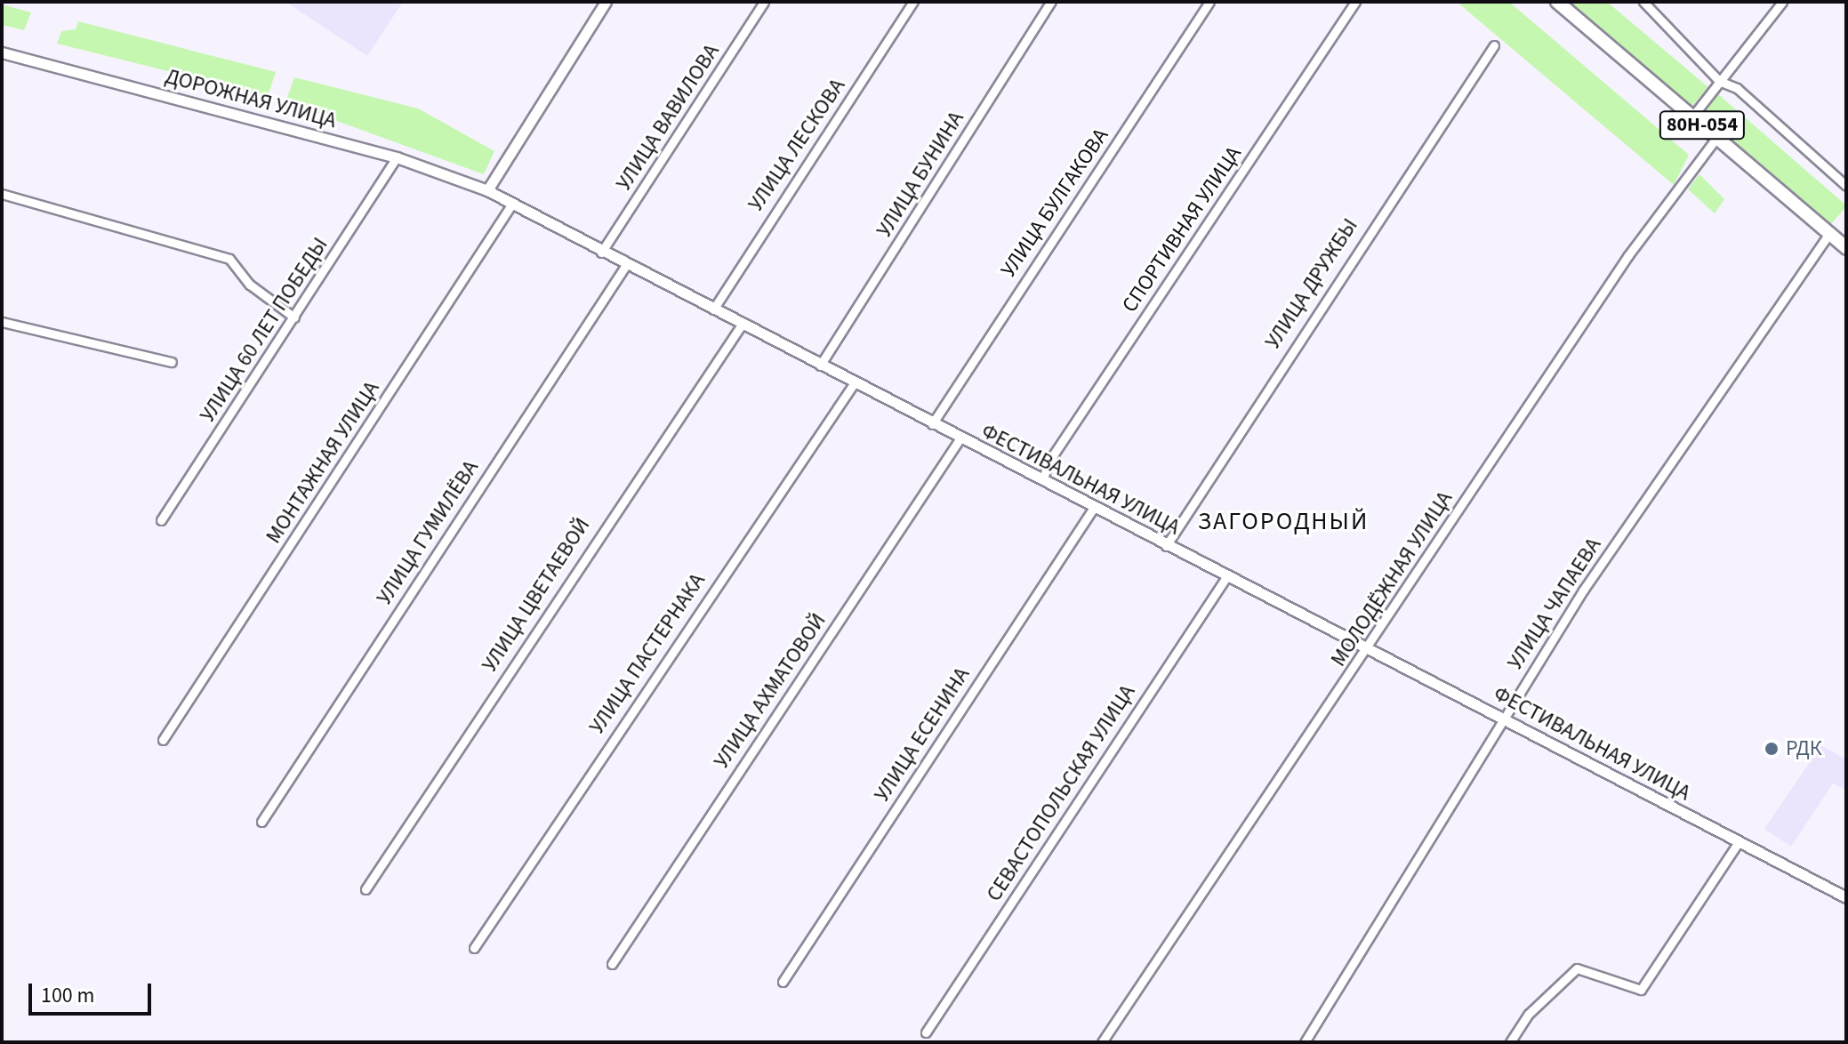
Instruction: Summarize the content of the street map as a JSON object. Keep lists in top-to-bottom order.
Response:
{
  "streets": {
    "main road": ["80Н-054"],
    "street": [
      "ДОРОЖНАЯ УЛИЦА",
      "УЛИЦА ВАВИЛОВА",
      "УЛИЦА ЛЕСКОВА",
      "УЛИЦА БУНИНА",
      "УЛИЦА БУЛГАКОВА",
      "СПОРТИВНАЯ УЛИЦА",
      "УЛИЦА ДРУЖБЫ",
      "УЛИЦА 60 ЛЕТ ПОБЕДЫ",
      "МОНТАЖНАЯ УЛИЦА",
      "ФЕСТИВАЛЬНАЯ УЛИЦА",
      "УЛИЦА ГУМИЛЁВА",
      "МОЛОДЁЖНАЯ УЛИЦА",
      "УЛИЦА ЦВЕТАЕВОЙ",
      "УЛИЦА ЧАПАЕВА",
      "УЛИЦА ПАСТЕРНАКА",
      "УЛИЦА АХМАТОВОЙ",
      "УЛИЦА ЕСЕНИНА",
      "СЕВАСТОПОЛЬСКАЯ УЛИЦА"
    ]
  },
  "crossings": [
    ["ДОРОЖНАЯ УЛИЦА", "УЛИЦА 60 ЛЕТ ПОБЕДЫ"],
    ["ДОРОЖНАЯ УЛИЦА", "ФЕСТИВАЛЬНАЯ УЛИЦА"],
    ["УЛИЦА ВАВИЛОВА", "ФЕСТИВАЛЬНАЯ УЛИЦА"],
    ["80Н-054", "МОЛОДЁЖНАЯ УЛИЦА"],
    ["80Н-054", "УЛИЦА ЧАПАЕВА"],
    ["УЛИЦА ЛЕСКОВА", "ФЕСТИВАЛЬНАЯ УЛИЦА"],
    ["УЛИЦА БУНИНА", "ФЕСТИВАЛЬНАЯ УЛИЦА"],
    ["УЛИЦА БУЛГАКОВА", "ФЕСТИВАЛЬНАЯ УЛИЦА"],
    ["СПОРТИВНАЯ УЛИЦА", "ФЕСТИВАЛЬНАЯ УЛИЦА"],
    ["УЛИЦА ДРУЖБЫ", "ФЕСТИВАЛЬНАЯ УЛИЦА"],
    ["МОНТАЖНАЯ УЛИЦА", "ФЕСТИВАЛЬНАЯ УЛИЦА"],
    ["ФЕСТИВАЛЬНАЯ УЛИЦА", "УЛИЦА ГУМИЛЁВА"],
    ["ФЕСТИВАЛЬНАЯ УЛИЦА", "МОЛОДЁЖНАЯ УЛИЦА"],
    ["ФЕСТИВАЛЬНАЯ УЛИЦА", "УЛИЦА ЦВЕТАЕВОЙ"],
    ["ФЕСТИВАЛЬНАЯ УЛИЦА", "УЛИЦА ЧАПАЕВА"],
    ["ФЕСТИВАЛЬНАЯ УЛИЦА", "УЛИЦА ПАСТЕРНАКА"],
    ["ФЕСТИВАЛЬНАЯ УЛИЦА", "УЛИЦА АХМАТОВОЙ"],
    ["ФЕСТИВАЛЬНАЯ УЛИЦА", "УЛИЦА ЕСЕНИНА"],
    ["ФЕСТИВАЛЬНАЯ УЛИЦА", "СЕВАСТОПОЛЬСКАЯ УЛИЦА"]
  ],
  "districts": ["ЗАГОРОДНЫЙ"],
  "places": ["РДК"],
  "scale_bar": "100 m"
}
